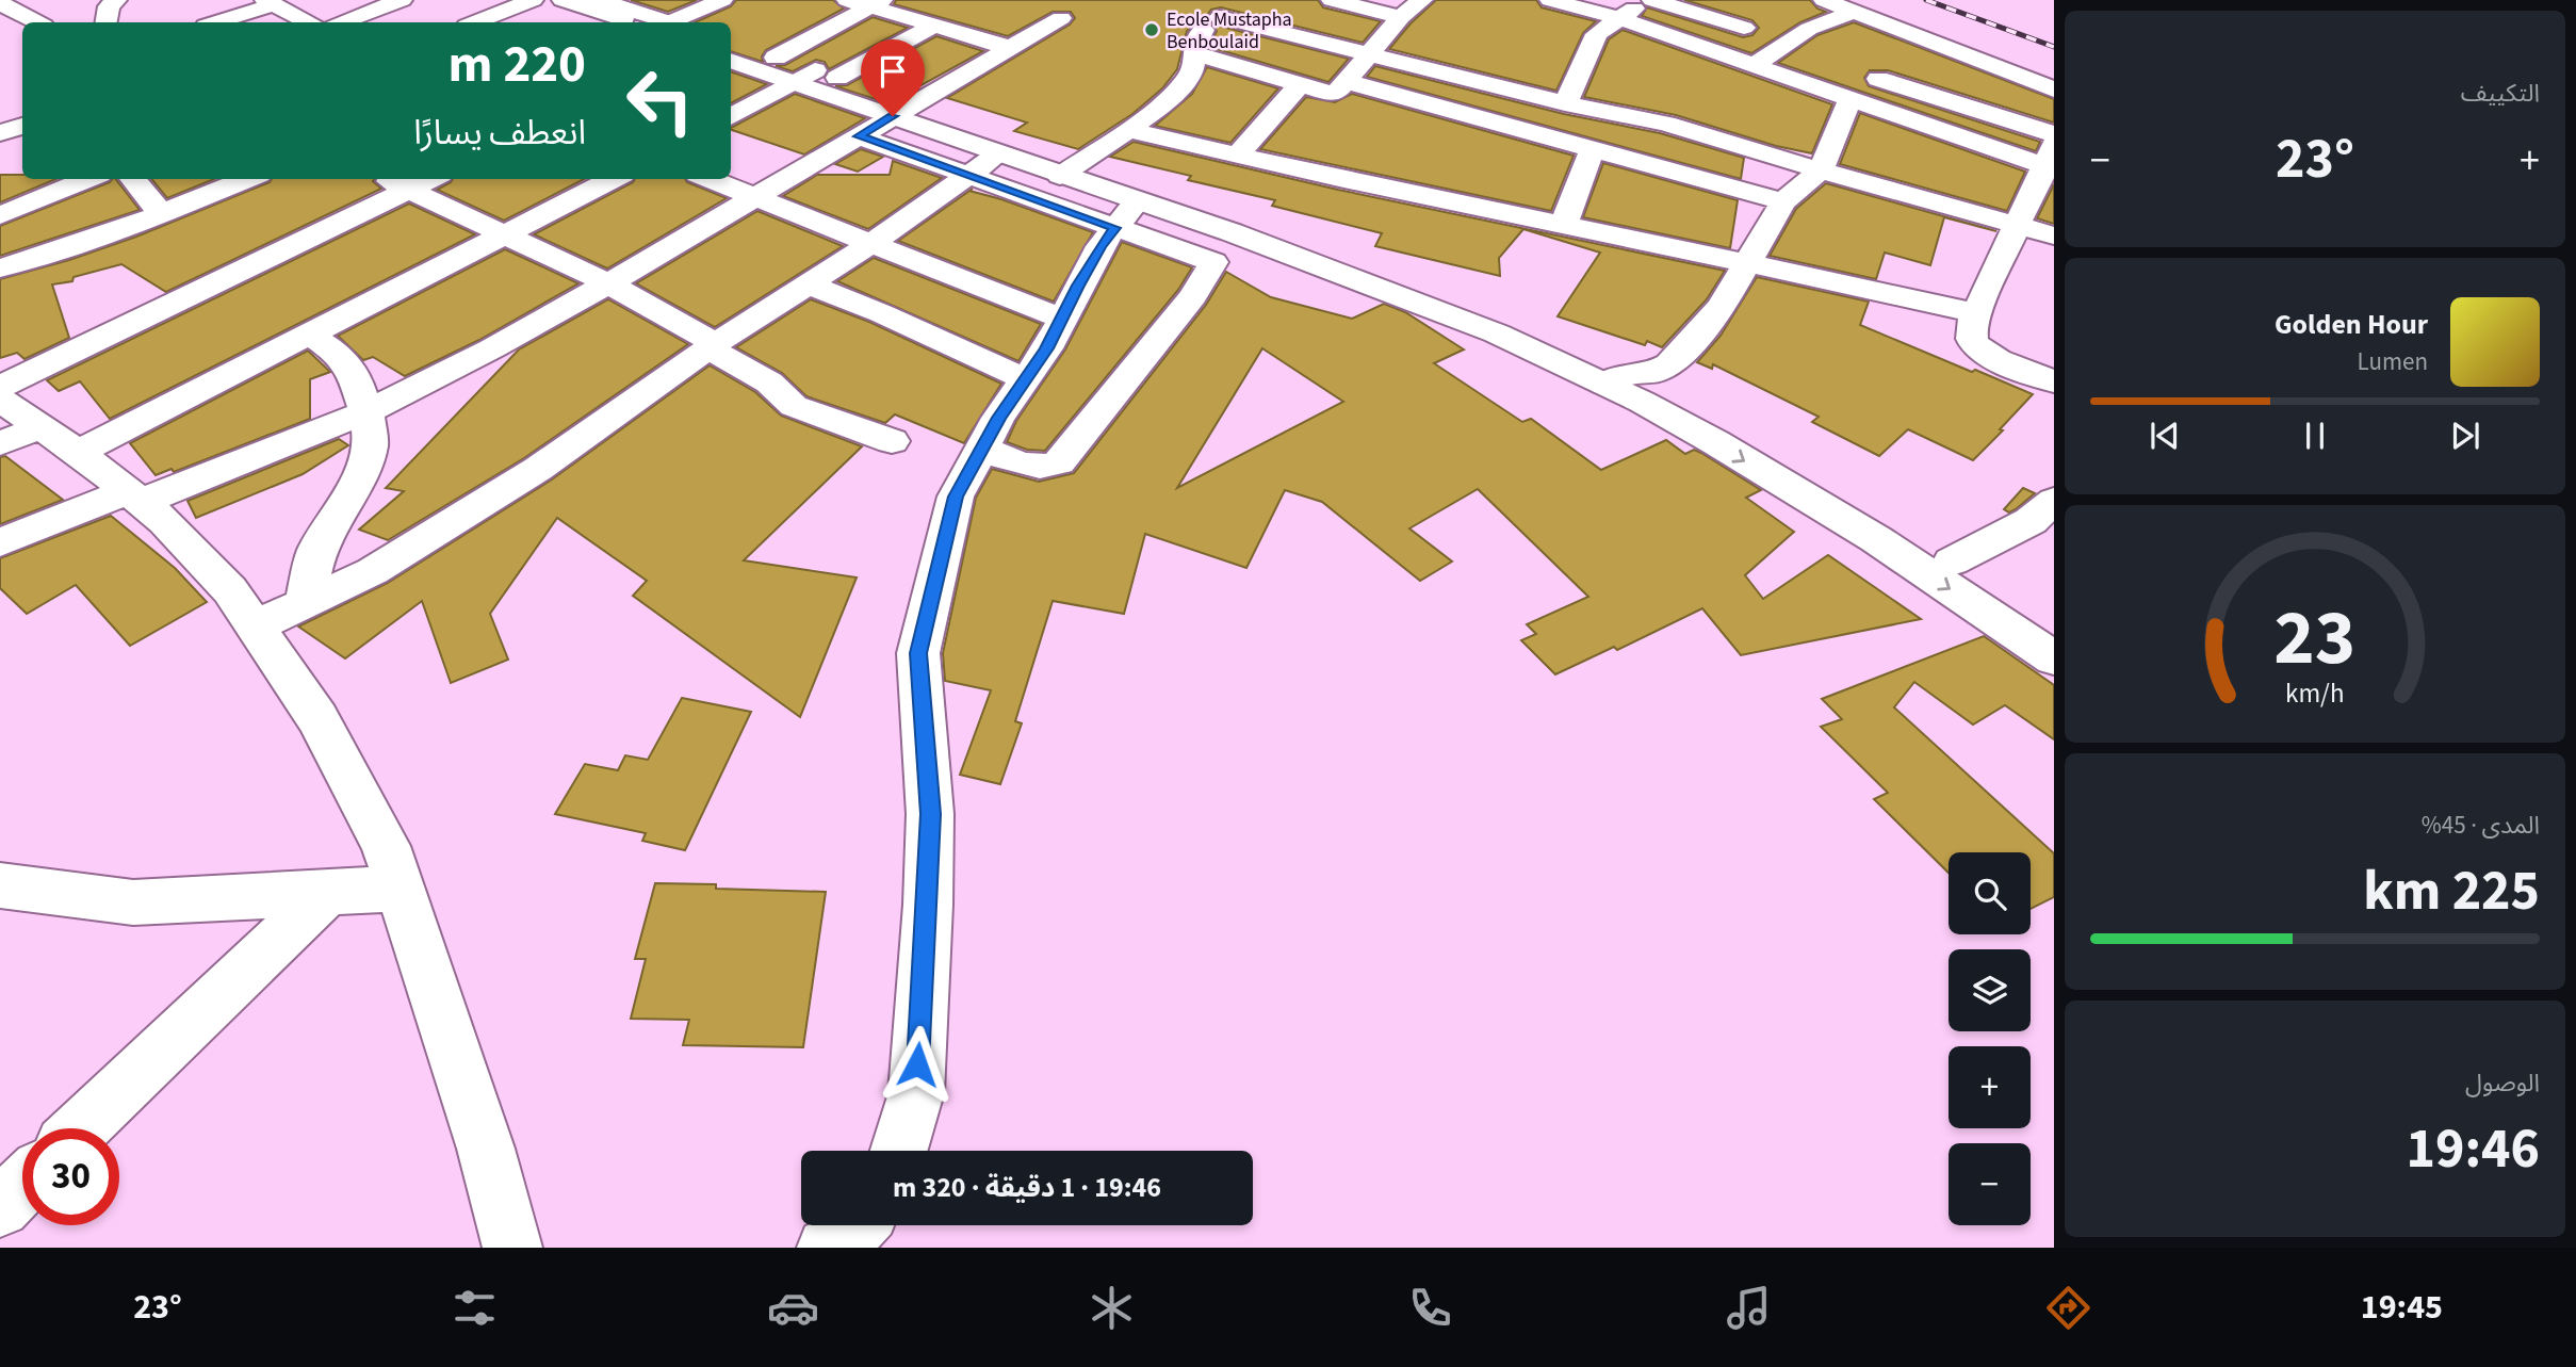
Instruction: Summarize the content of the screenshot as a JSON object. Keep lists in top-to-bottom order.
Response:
{
  "places": ["Ecole Mustapha Benboulaid"],
  "page": {
    "tile": [
      "التكييف",
      ["المدى · 45%", "225 km"],
      ["الوصول", "19:46"]
    ],
    "turn": ["220 m", "انعطف يسارًا"],
    "heat": ["−", "23°", "+"],
    "song": ["Golden Hour", "Lumen"],
    "map_buttons": ["+", "−"],
    "limit": "30",
    "trip": "19:46 · 1 دقيقة · 320 m",
    "tabs": ["19:45", "23°"],
    "gauge": ["23", "km/h"]
  }
}
